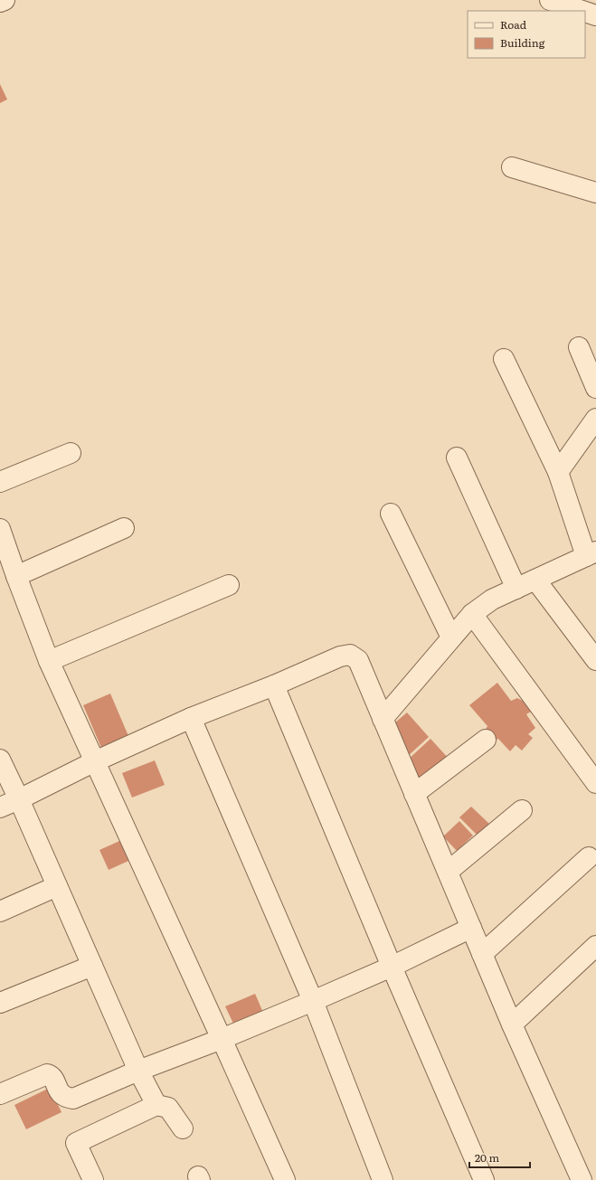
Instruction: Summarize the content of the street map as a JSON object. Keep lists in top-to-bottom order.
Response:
{
  "legend": ["Road", "Building"],
  "scale_bar": "20 m"
}
